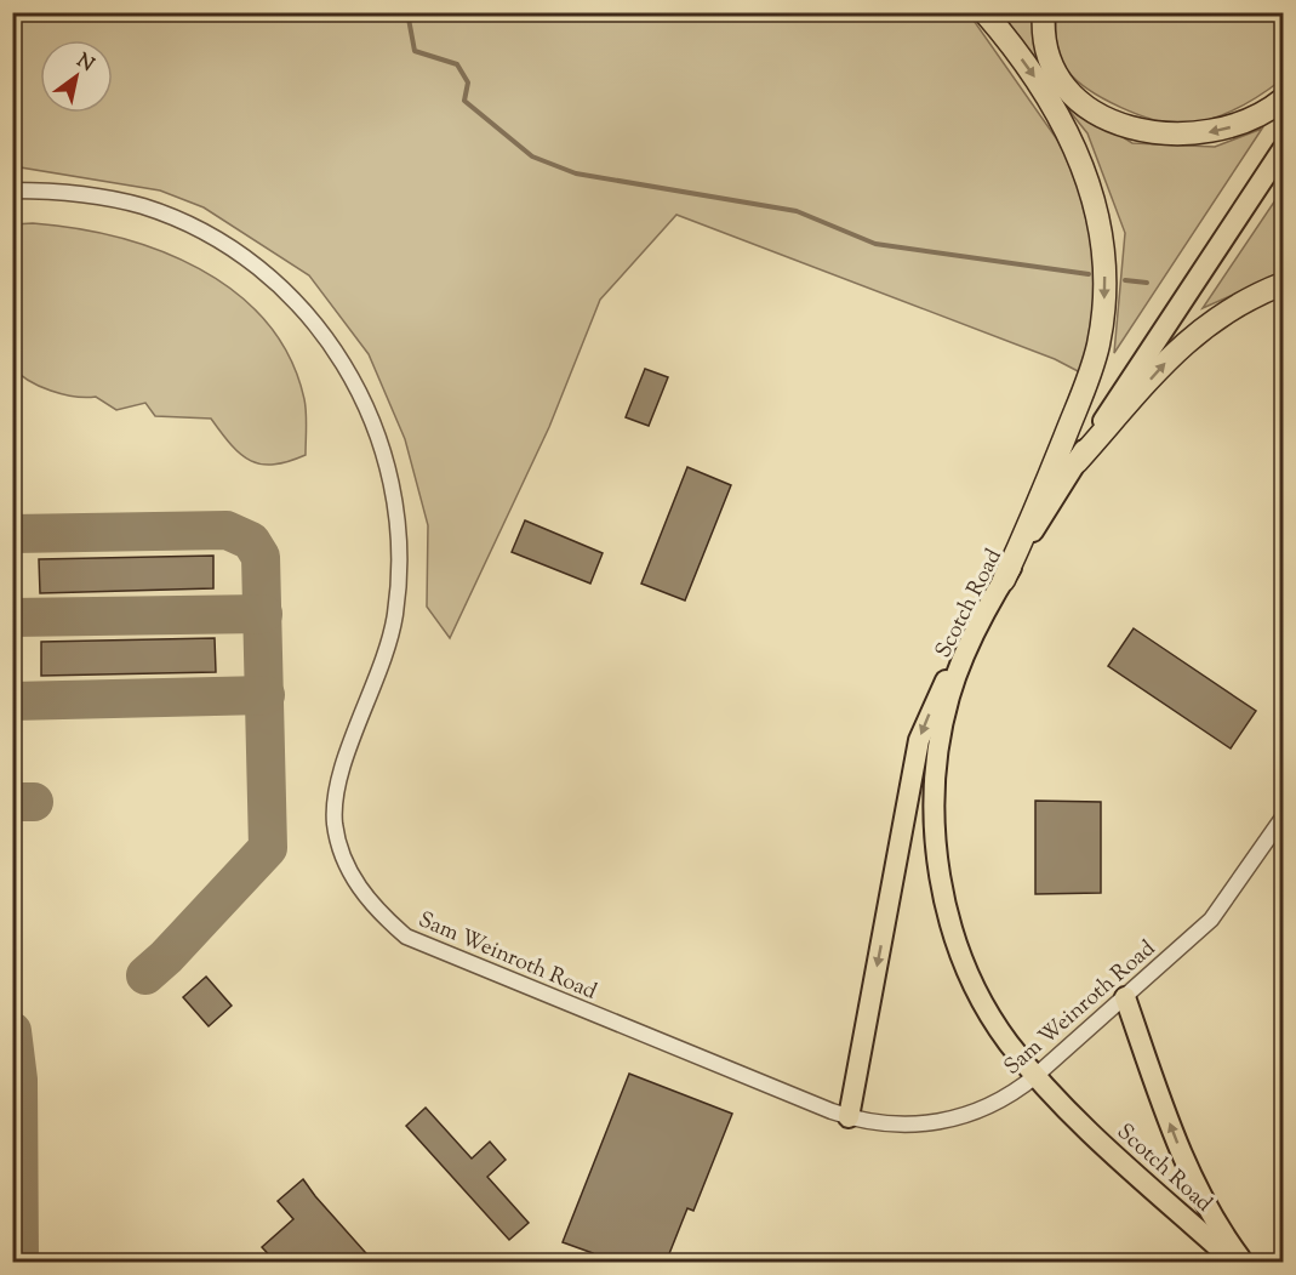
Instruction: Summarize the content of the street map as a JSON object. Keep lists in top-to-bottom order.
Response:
{
  "streets": {
    "main road": ["Scotch Road"],
    "street": ["Sam Weinroth Road"]
  },
  "crossings": [
    ["Scotch Road", "Sam Weinroth Road"]
  ],
  "north": "top right"
}
